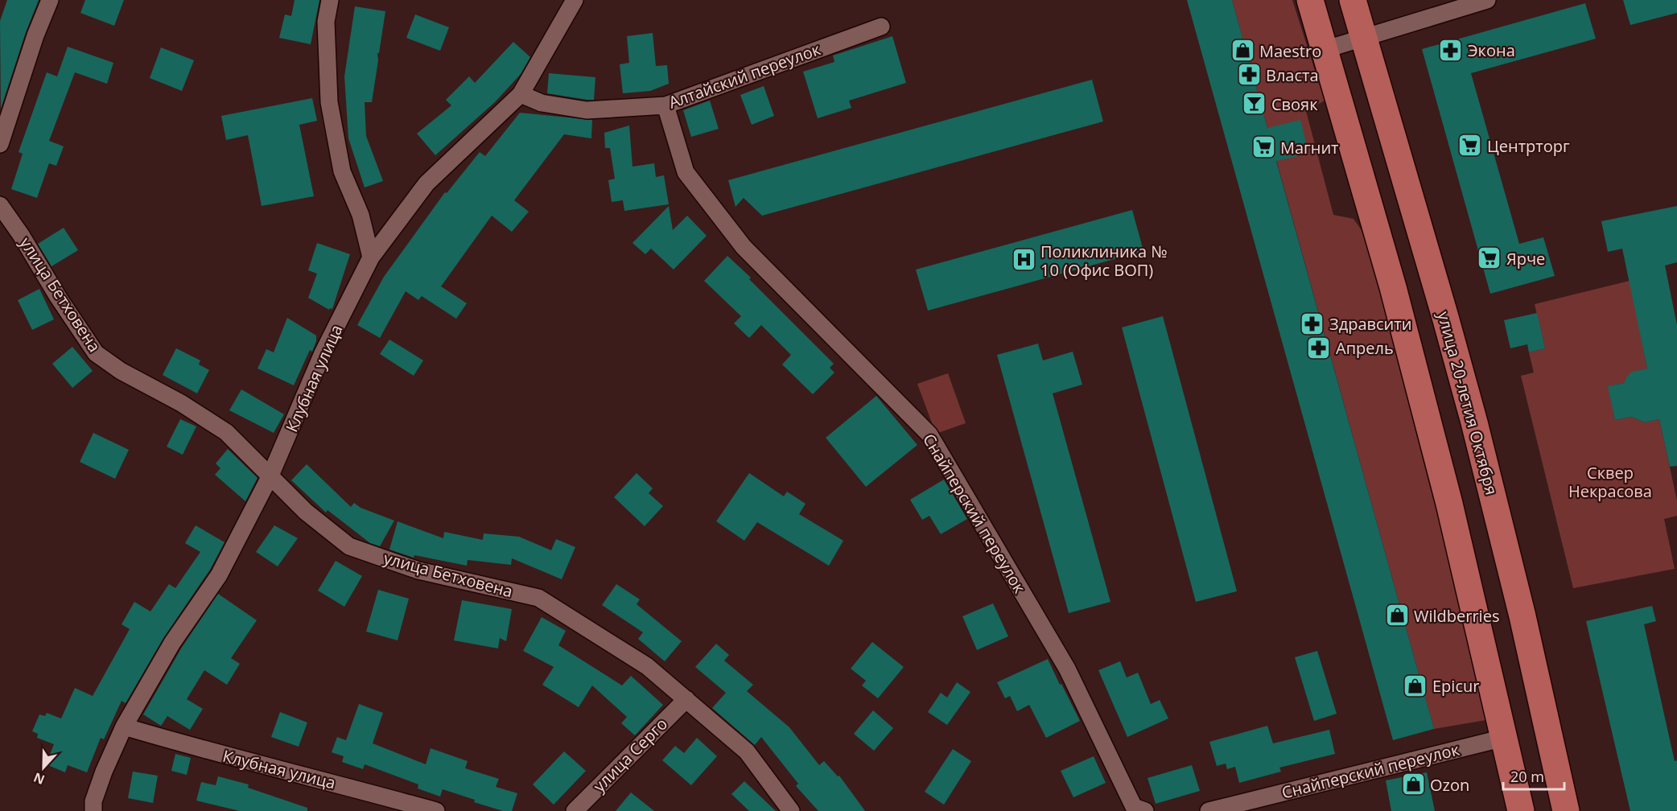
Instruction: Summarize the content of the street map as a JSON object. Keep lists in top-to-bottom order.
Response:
{
  "streets": {
    "main road": ["улица 20-летия Октября"],
    "street": [
      "Алтайский переулок",
      "улица Бетховена",
      "Клубная улица",
      "Снайперский переулок",
      "улица Серго"
    ]
  },
  "crossings": [
    ["Алтайский переулок", "Снайперский переулок"],
    ["улица Бетховена", "Клубная улица"],
    ["улица Бетховена", "улица Серго"]
  ],
  "parks": ["Сквер Некрасова"],
  "places": {
    "pharmacy": [
      "Экона",
      "Власта",
      "Здравсити",
      "Апрель"
    ],
    "shop": [
      "Maestro",
      "Wildberries",
      "Epicur",
      "Ozon"
    ],
    "bar": ["Свояк"],
    "supermarket": ["Центрторг", "Магнит", "Ярче"],
    "hospital": ["Поликлиника № 10 (Офис ВОП)"]
  },
  "scale_bar": "20 m",
  "north": "bottom"
}
